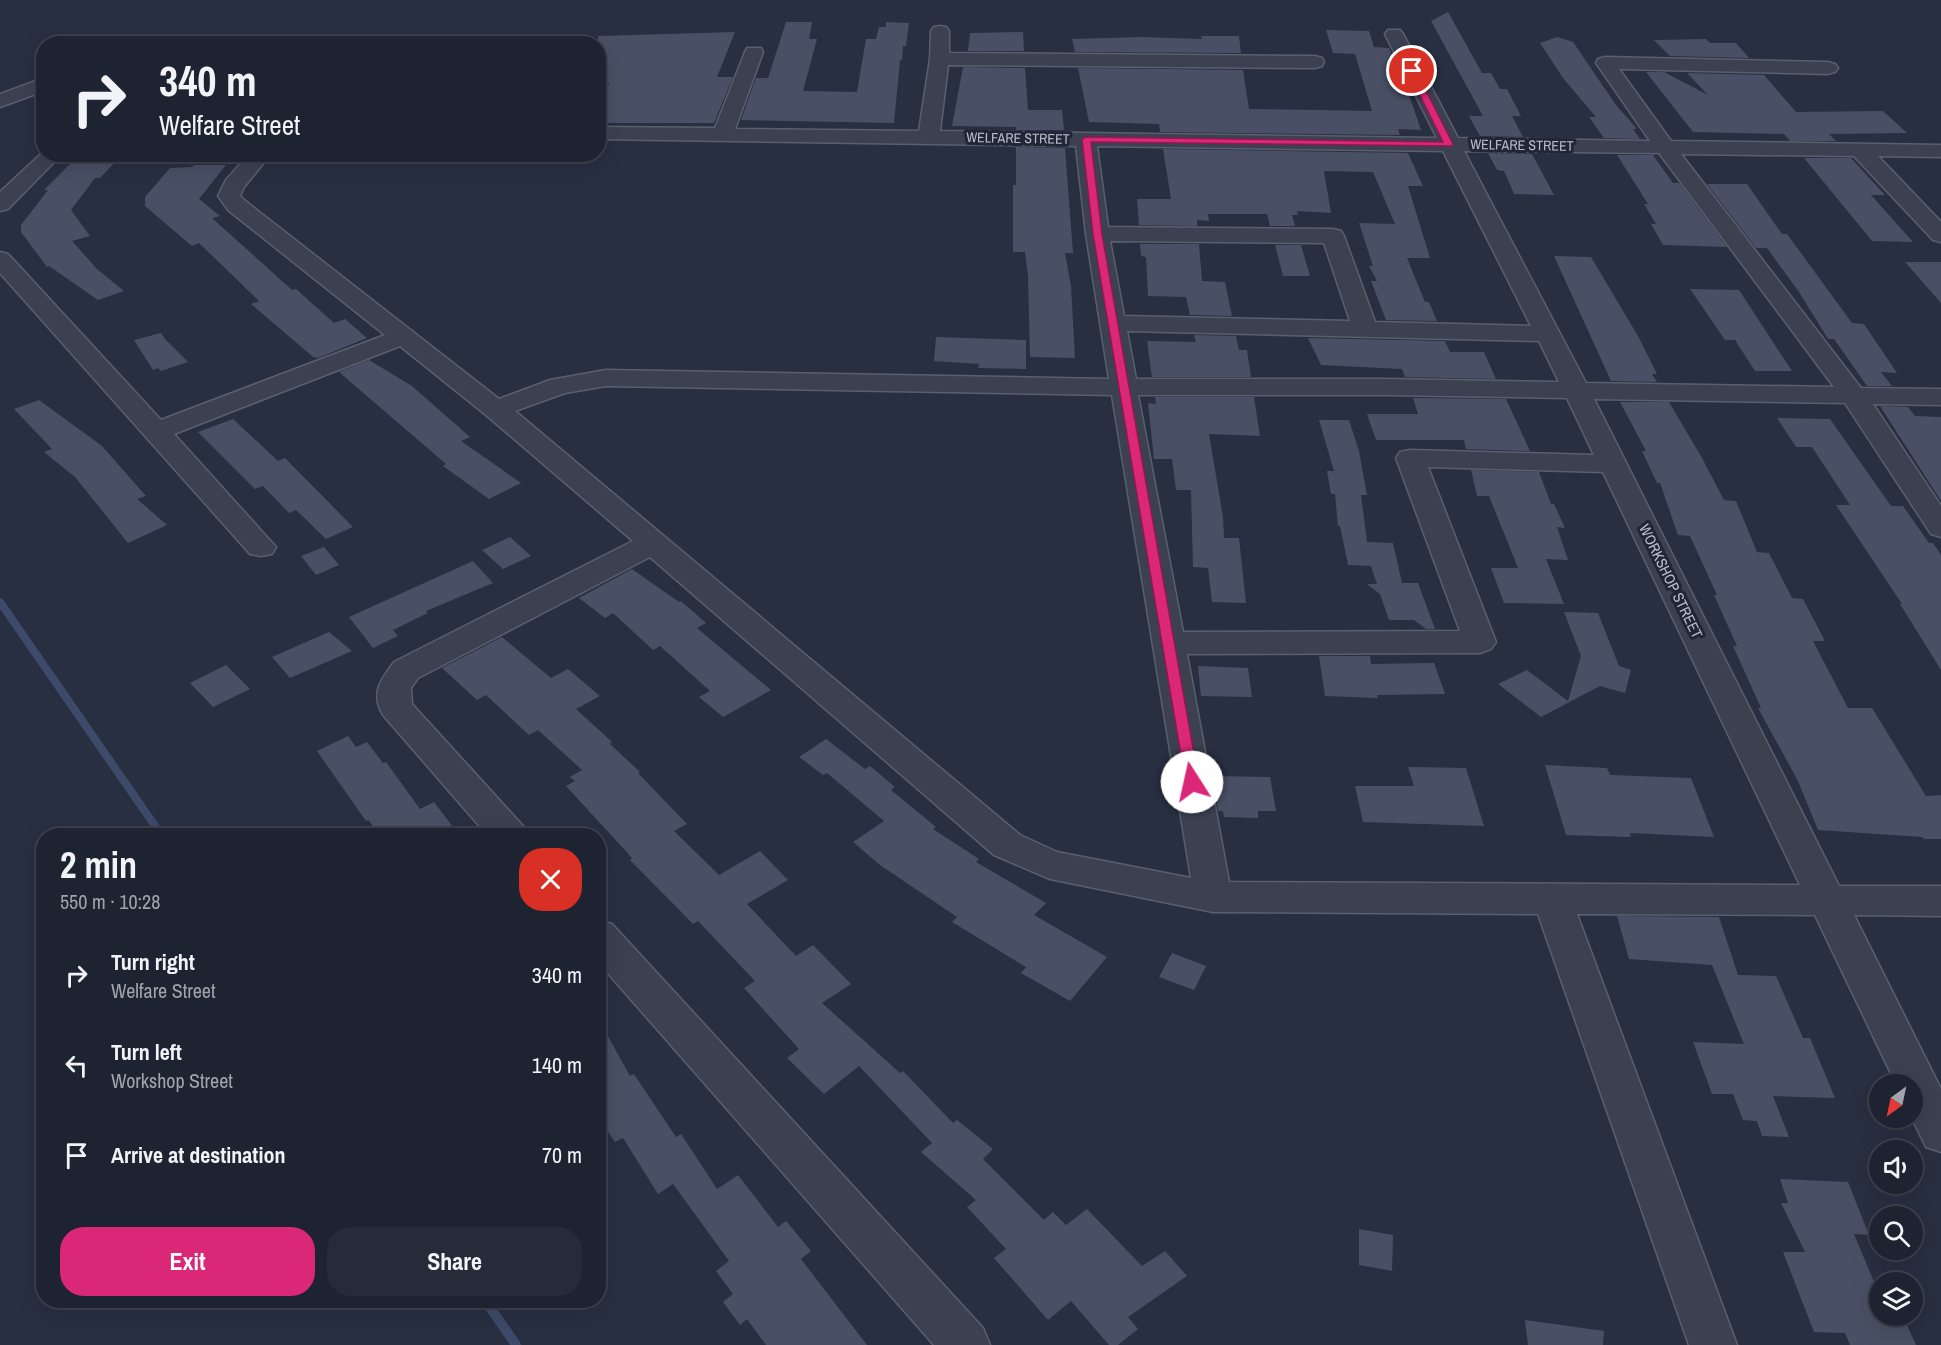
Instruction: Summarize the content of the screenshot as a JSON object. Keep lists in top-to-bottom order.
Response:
{
  "streets": {
    "street": ["WELFARE STREET", "WORKSHOP STREET"]
  },
  "crossings": [
    ["WELFARE STREET", "WORKSHOP STREET"]
  ],
  "north": "bottom left",
  "page": {
    "turn": ["340 m", "Welfare Street"],
    "heading": ["2 min", "550 m · 10:28"],
    "list": [
      {
        "name": "Turn right",
        "note": "Welfare Street",
        "value": "340 m"
      },
      {
        "name": "Turn left",
        "note": "Workshop Street",
        "value": "140 m"
      },
      {
        "name": "Arrive at destination",
        "value": "70 m"
      }
    ],
    "buttons": ["Exit", "Share"]
  }
}
